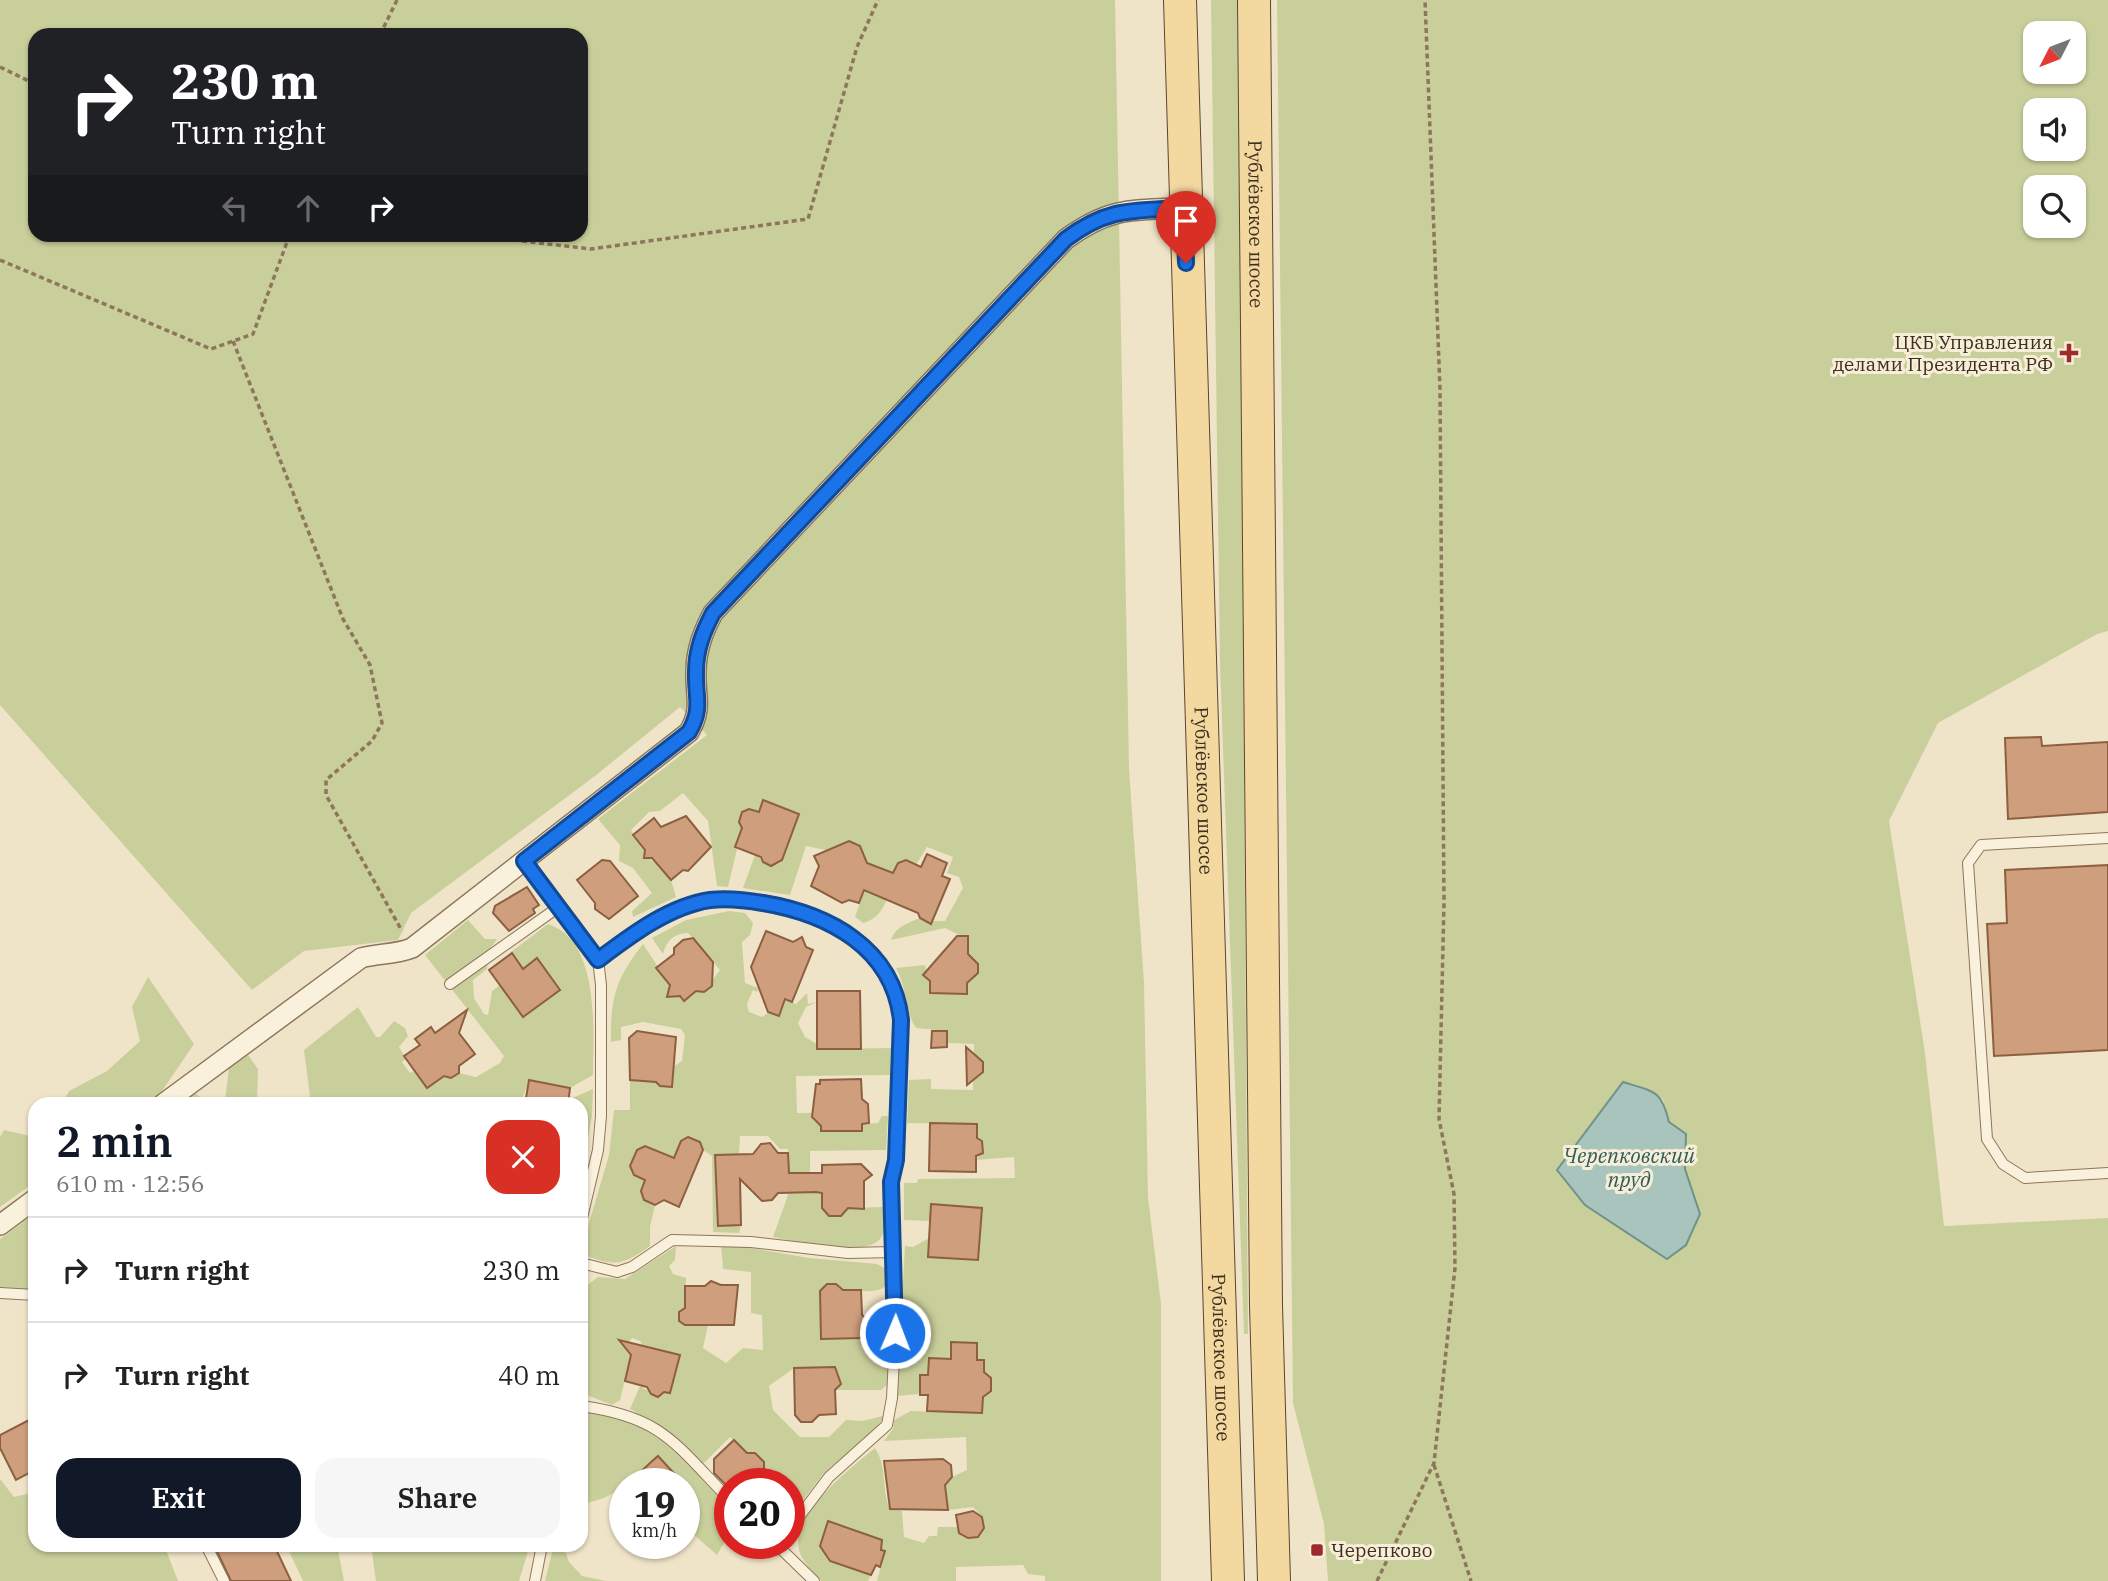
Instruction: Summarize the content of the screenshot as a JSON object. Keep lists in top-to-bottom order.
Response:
{
  "streets": {
    "main road": ["Рублёвское шоссе"]
  },
  "water": ["Черепковский пруд"],
  "places": {
    "health": ["ЦКБ Управления делами Президента РФ"],
    "transit": ["Черепково"]
  },
  "north": "bottom left",
  "page": {
    "turn": ["230 m", "Turn right"],
    "heading": ["2 min", "610 m · 12:56"],
    "list": [
      {
        "name": "Turn right",
        "value": "230 m"
      },
      {
        "name": "Turn right",
        "value": "40 m"
      }
    ],
    "buttons": ["Exit", "Share"],
    "speed": "19 km/h",
    "limit": "20"
  }
}
